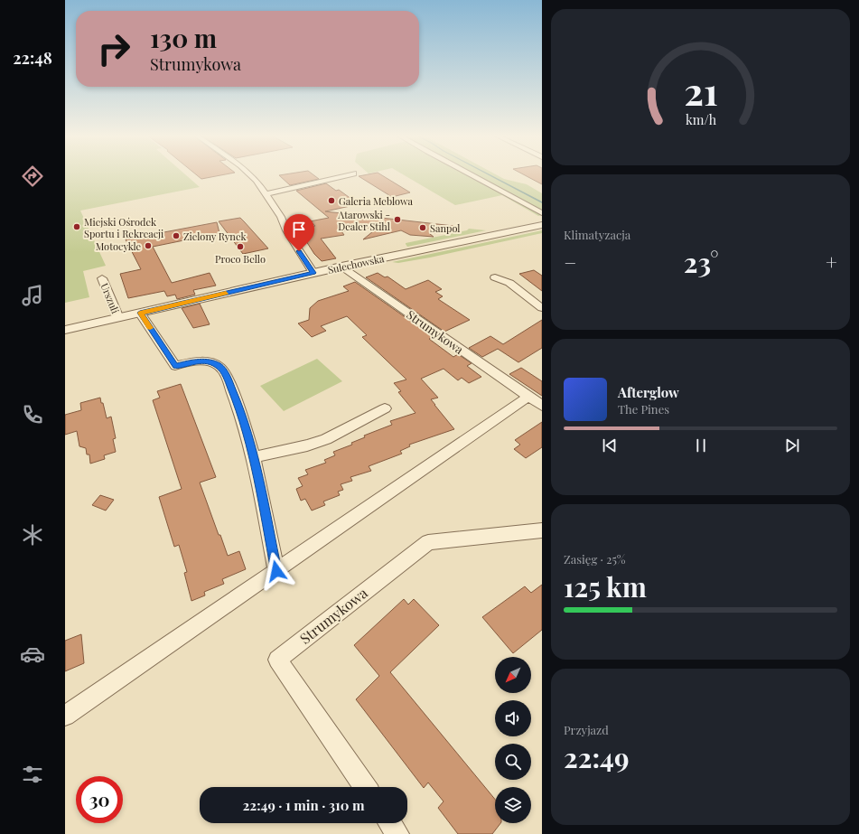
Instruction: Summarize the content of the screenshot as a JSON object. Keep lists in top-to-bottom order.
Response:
{
  "streets": {
    "street": ["Sulechowska", "Urszuli", "Strumykowa"]
  },
  "crossings": [
    ["Sulechowska", "Urszuli"],
    ["Sulechowska", "Strumykowa"]
  ],
  "places": [
    "Galeria Meblowa",
    "Atarowski - Dealer Stihl",
    "Miejski Ośrodek Sportu i Rekreacji",
    "Sanpol",
    "Zielony Rynek",
    "Motocykle",
    "Proco Bello"
  ],
  "north": "bottom left",
  "page": {
    "tabs": "22:48",
    "turn": ["130 m", "Strumykowa"],
    "tile": [
      "Klimatyzacja",
      ["Zasięg · 25%", "125 km"],
      ["Przyjazd", "22:49"]
    ],
    "heat": ["−", "23°", "+"],
    "song": ["Afterglow", "The Pines"],
    "limit": "30",
    "trip": "22:49 · 1 min · 310 m",
    "gauge": ["21", "km/h"]
  }
}
